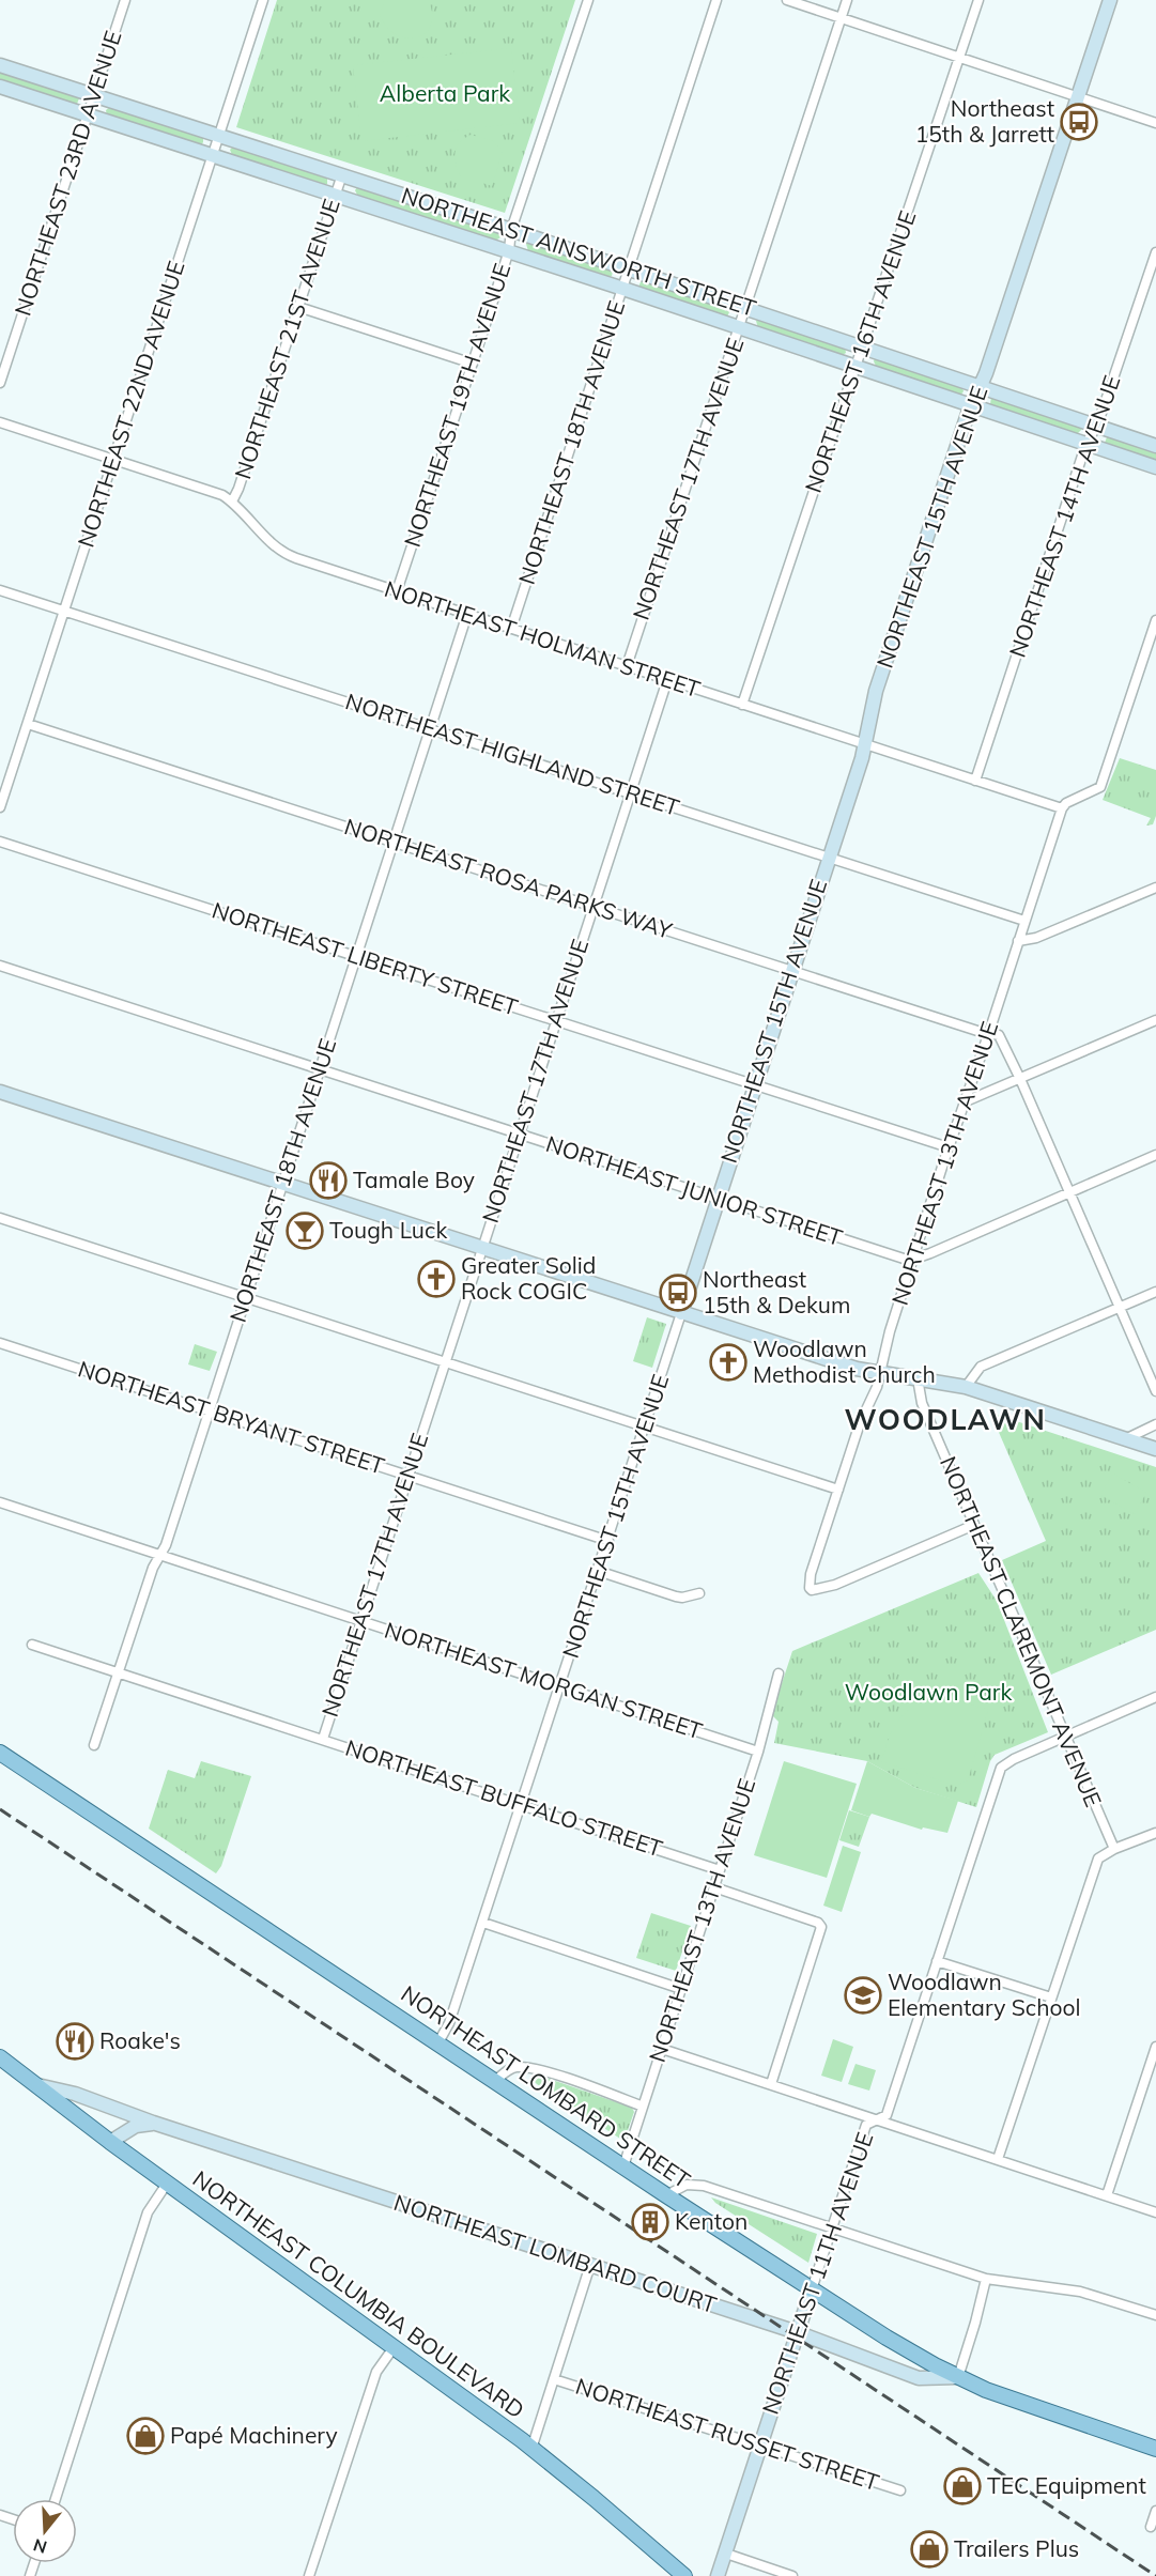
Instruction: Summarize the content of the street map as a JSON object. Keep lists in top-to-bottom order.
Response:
{
  "streets": {
    "main road": ["NORTHEAST LOMBARD STREET", "NORTHEAST COLUMBIA BOULEVARD"],
    "street": [
      "NORTHEAST 23RD AVENUE",
      "NORTHEAST AINSWORTH STREET",
      "NORTHEAST 21ST AVENUE",
      "NORTHEAST 16TH AVENUE",
      "NORTHEAST 22ND AVENUE",
      "NORTHEAST 19TH AVENUE",
      "NORTHEAST 18TH AVENUE",
      "NORTHEAST 17TH AVENUE",
      "NORTHEAST 14TH AVENUE",
      "NORTHEAST 15TH AVENUE",
      "NORTHEAST HOLMAN STREET",
      "NORTHEAST HIGHLAND STREET",
      "NORTHEAST ROSA PARKS WAY",
      "NORTHEAST LIBERTY STREET",
      "NORTHEAST 13TH AVENUE",
      "NORTHEAST JUNIOR STREET",
      "NORTHEAST BRYANT STREET",
      "NORTHEAST CLAREMONT AVENUE",
      "NORTHEAST MORGAN STREET",
      "NORTHEAST BUFFALO STREET",
      "NORTHEAST LOMBARD COURT",
      "NORTHEAST 11TH AVENUE",
      "NORTHEAST RUSSET STREET"
    ]
  },
  "crossings": [
    ["NORTHEAST 23RD AVENUE", "NORTHEAST AINSWORTH STREET"],
    ["NORTHEAST AINSWORTH STREET", "NORTHEAST 21ST AVENUE"],
    ["NORTHEAST AINSWORTH STREET", "NORTHEAST 16TH AVENUE"],
    ["NORTHEAST AINSWORTH STREET", "NORTHEAST 22ND AVENUE"],
    ["NORTHEAST AINSWORTH STREET", "NORTHEAST 19TH AVENUE"],
    ["NORTHEAST AINSWORTH STREET", "NORTHEAST 18TH AVENUE"],
    ["NORTHEAST AINSWORTH STREET", "NORTHEAST 17TH AVENUE"],
    ["NORTHEAST AINSWORTH STREET", "NORTHEAST 14TH AVENUE"],
    ["NORTHEAST AINSWORTH STREET", "NORTHEAST 15TH AVENUE"],
    ["NORTHEAST 21ST AVENUE", "NORTHEAST HOLMAN STREET"],
    ["NORTHEAST 16TH AVENUE", "NORTHEAST HOLMAN STREET"],
    ["NORTHEAST 22ND AVENUE", "NORTHEAST HOLMAN STREET"],
    ["NORTHEAST 22ND AVENUE", "NORTHEAST HIGHLAND STREET"],
    ["NORTHEAST 22ND AVENUE", "NORTHEAST ROSA PARKS WAY"],
    ["NORTHEAST 19TH AVENUE", "NORTHEAST HOLMAN STREET"],
    ["NORTHEAST 18TH AVENUE", "NORTHEAST HOLMAN STREET"],
    ["NORTHEAST 18TH AVENUE", "NORTHEAST HIGHLAND STREET"],
    ["NORTHEAST 18TH AVENUE", "NORTHEAST ROSA PARKS WAY"],
    ["NORTHEAST 18TH AVENUE", "NORTHEAST LIBERTY STREET"],
    ["NORTHEAST 18TH AVENUE", "NORTHEAST JUNIOR STREET"],
    ["NORTHEAST 18TH AVENUE", "NORTHEAST BRYANT STREET"],
    ["NORTHEAST 18TH AVENUE", "NORTHEAST MORGAN STREET"],
    ["NORTHEAST 18TH AVENUE", "NORTHEAST BUFFALO STREET"],
    ["NORTHEAST 17TH AVENUE", "NORTHEAST HOLMAN STREET"],
    ["NORTHEAST 17TH AVENUE", "NORTHEAST HIGHLAND STREET"],
    ["NORTHEAST 17TH AVENUE", "NORTHEAST ROSA PARKS WAY"],
    ["NORTHEAST 17TH AVENUE", "NORTHEAST LIBERTY STREET"],
    ["NORTHEAST 17TH AVENUE", "NORTHEAST JUNIOR STREET"],
    ["NORTHEAST 17TH AVENUE", "NORTHEAST BRYANT STREET"],
    ["NORTHEAST 17TH AVENUE", "NORTHEAST MORGAN STREET"],
    ["NORTHEAST 17TH AVENUE", "NORTHEAST BUFFALO STREET"],
    ["NORTHEAST 14TH AVENUE", "NORTHEAST HOLMAN STREET"],
    ["NORTHEAST 15TH AVENUE", "NORTHEAST HOLMAN STREET"],
    ["NORTHEAST 15TH AVENUE", "NORTHEAST HIGHLAND STREET"],
    ["NORTHEAST 15TH AVENUE", "NORTHEAST ROSA PARKS WAY"],
    ["NORTHEAST 15TH AVENUE", "NORTHEAST LIBERTY STREET"],
    ["NORTHEAST 15TH AVENUE", "NORTHEAST JUNIOR STREET"],
    ["NORTHEAST 15TH AVENUE", "NORTHEAST BRYANT STREET"],
    ["NORTHEAST 15TH AVENUE", "NORTHEAST MORGAN STREET"],
    ["NORTHEAST 15TH AVENUE", "NORTHEAST BUFFALO STREET"],
    ["NORTHEAST 15TH AVENUE", "NORTHEAST LOMBARD STREET"],
    ["NORTHEAST HOLMAN STREET", "NORTHEAST 13TH AVENUE"],
    ["NORTHEAST HIGHLAND STREET", "NORTHEAST 13TH AVENUE"],
    ["NORTHEAST ROSA PARKS WAY", "NORTHEAST 13TH AVENUE"],
    ["NORTHEAST LIBERTY STREET", "NORTHEAST 13TH AVENUE"],
    ["NORTHEAST 13TH AVENUE", "NORTHEAST JUNIOR STREET"],
    ["NORTHEAST 13TH AVENUE", "NORTHEAST CLAREMONT AVENUE"],
    ["NORTHEAST 13TH AVENUE", "NORTHEAST MORGAN STREET"],
    ["NORTHEAST 13TH AVENUE", "NORTHEAST BUFFALO STREET"],
    ["NORTHEAST 13TH AVENUE", "NORTHEAST LOMBARD STREET"],
    ["NORTHEAST CLAREMONT AVENUE", "NORTHEAST 11TH AVENUE"],
    ["NORTHEAST LOMBARD STREET", "NORTHEAST LOMBARD COURT"],
    ["NORTHEAST LOMBARD STREET", "NORTHEAST 11TH AVENUE"],
    ["NORTHEAST LOMBARD COURT", "NORTHEAST 11TH AVENUE"],
    ["NORTHEAST LOMBARD COURT", "NORTHEAST COLUMBIA BOULEVARD"],
    ["NORTHEAST 11TH AVENUE", "NORTHEAST RUSSET STREET"]
  ],
  "districts": ["WOODLAWN"],
  "parks": ["Alberta Park", "Woodlawn Park"],
  "places": {
    "bus stop": ["Northeast 15th & Jarrett", "Northeast 15th & Dekum"],
    "restaurant": ["Tamale Boy", "Roake's"],
    "bar": ["Tough Luck"],
    "church": ["Greater Solid Rock COGIC", "Woodlawn Methodist Church"],
    "school or university": ["Woodlawn Elementary School"],
    "building": ["Kenton"],
    "shop": ["Papé Machinery", "TEC Equipment", "Trailers Plus"]
  },
  "north": "bottom"
}
